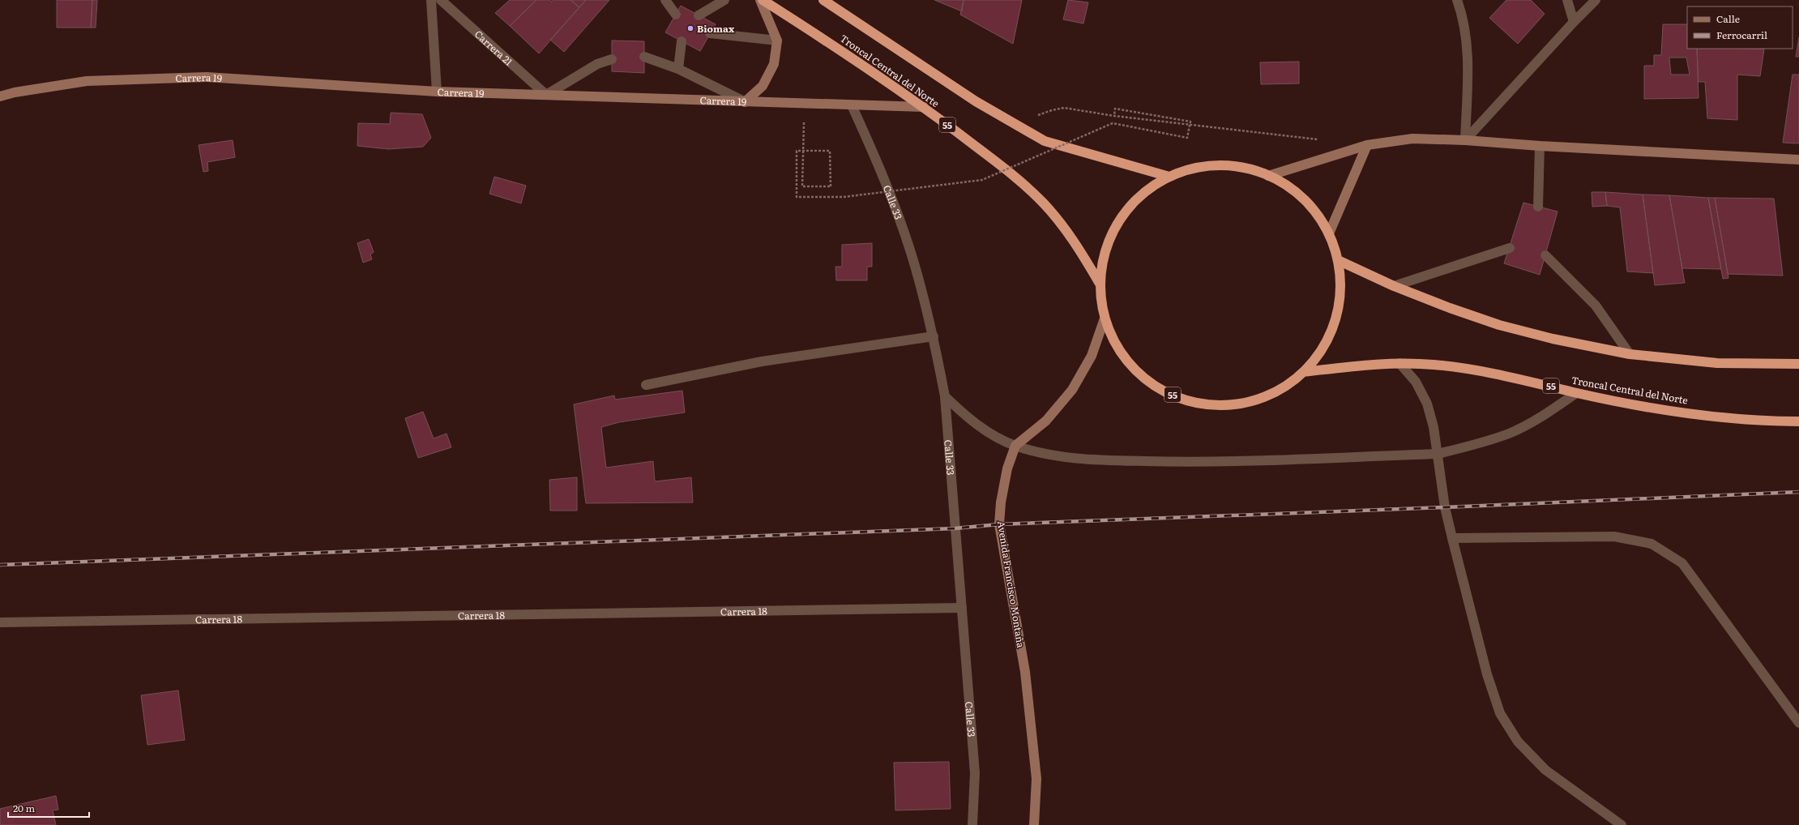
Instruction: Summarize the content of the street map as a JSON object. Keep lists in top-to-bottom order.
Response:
{
  "streets": {
    "highway": ["Troncal Central del Norte", "55"],
    "street": [
      "Carrera 21",
      "Carrera 19",
      "Calle 33",
      "Avenida Francisco Montaña",
      "Carrera 18"
    ]
  },
  "crossings": [
    ["Carrera 21", "Carrera 19"],
    ["Troncal Central del Norte", "Carrera 19"],
    ["Troncal Central del Norte", "55"],
    ["Carrera 19", "Calle 33"],
    ["Calle 33", "Carrera 18"]
  ],
  "places": ["Biomax"],
  "legend": ["Calle", "Ferrocarril"],
  "scale_bar": "20 m"
}
